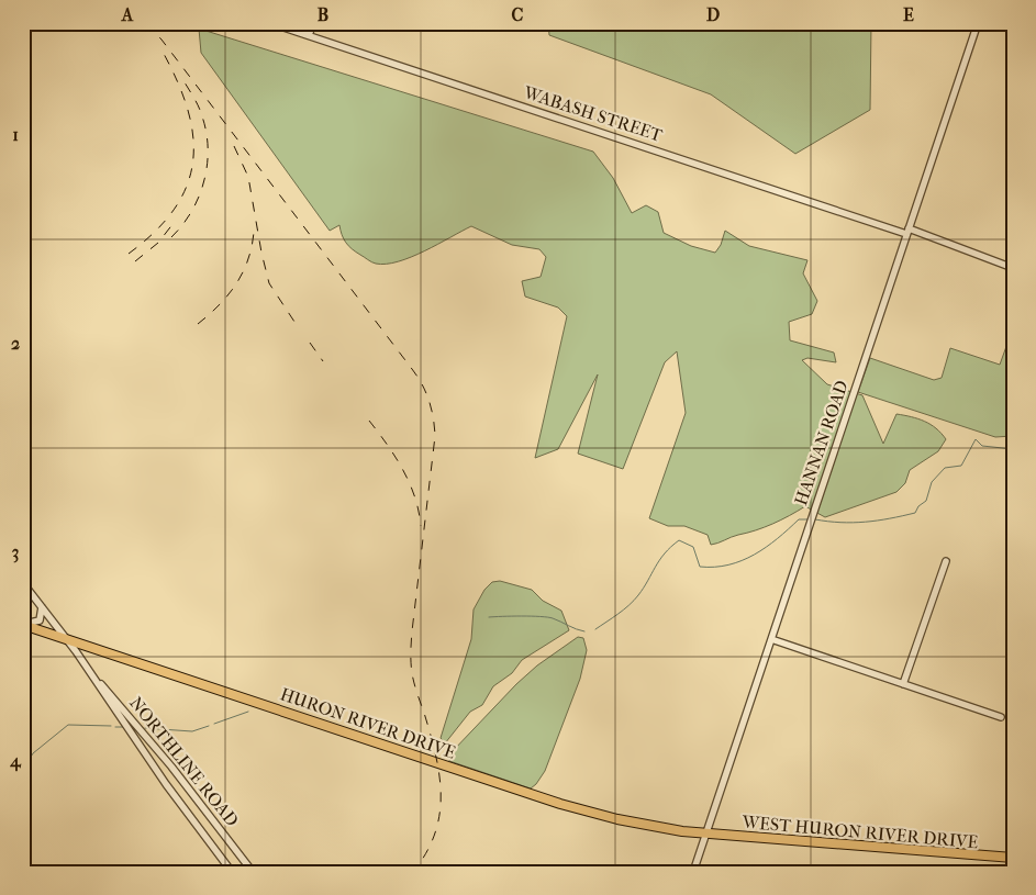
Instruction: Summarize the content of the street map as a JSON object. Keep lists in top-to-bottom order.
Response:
{
  "streets": {
    "main road": ["HURON RIVER DRIVE", "WEST HURON RIVER DRIVE"],
    "street": ["WABASH STREET", "HANNAN ROAD", "NORTHLINE ROAD"]
  },
  "crossings": [
    ["WABASH STREET", "HANNAN ROAD"],
    ["HANNAN ROAD", "HURON RIVER DRIVE"],
    ["HANNAN ROAD", "WEST HURON RIVER DRIVE"],
    ["HURON RIVER DRIVE", "NORTHLINE ROAD"],
    ["HURON RIVER DRIVE", "WEST HURON RIVER DRIVE"]
  ],
  "grid": {
    "columns": [
      "A",
      "B",
      "C",
      "D",
      "E"
    ],
    "rows": [
      "1",
      "2",
      "3",
      "4"
    ]
  }
}
